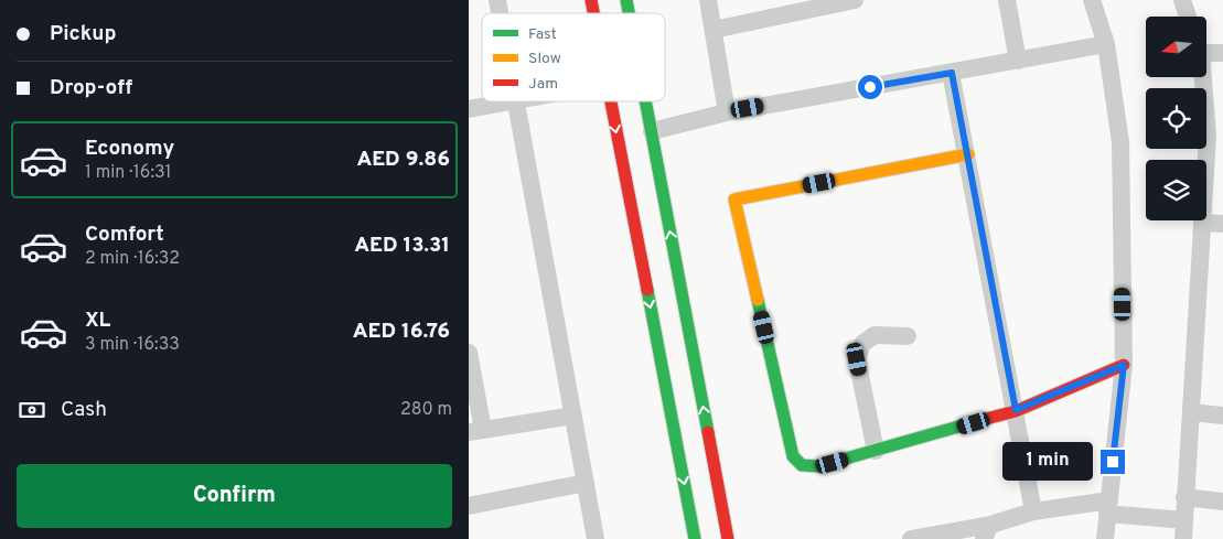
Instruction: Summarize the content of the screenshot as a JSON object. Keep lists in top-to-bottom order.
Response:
{
  "legend": ["Fast", "Slow", "Jam"],
  "north": "left",
  "page": {
    "banner": ["Pickup", "Drop-off"],
    "list": [
      {
        "name": "Economy",
        "note": "1 min · 16:31",
        "value": "AED 9.86"
      },
      {
        "name": "Comfort",
        "note": "2 min · 16:32",
        "value": "AED 13.31"
      },
      {
        "name": "XL",
        "note": "3 min · 16:33",
        "value": "AED 16.76"
      }
    ],
    "pay": ["Cash", "280 m"],
    "bubble": "1 min",
    "buttons": "Confirm"
  }
}
